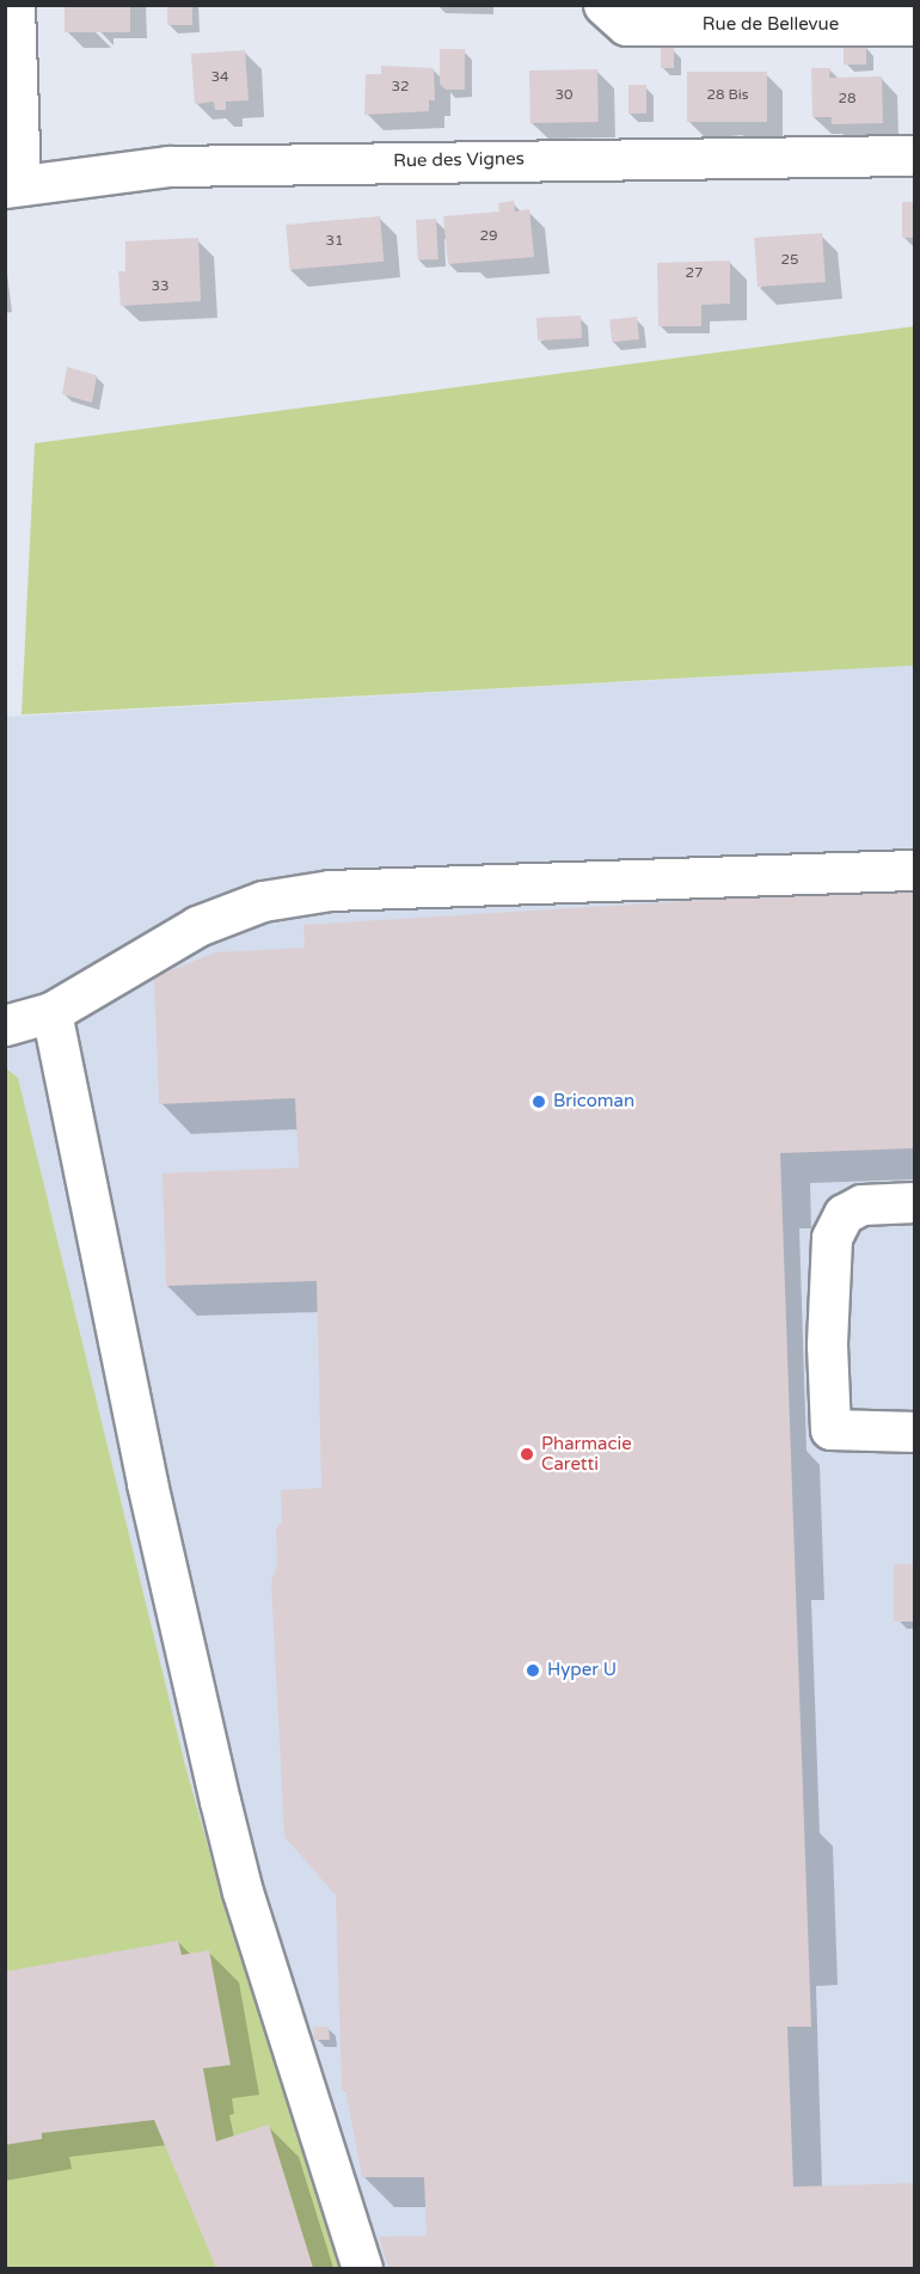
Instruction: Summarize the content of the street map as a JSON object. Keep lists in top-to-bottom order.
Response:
{
  "streets": {
    "street": ["Rue de Bellevue", "Rue des Vignes"]
  },
  "places": ["Bricoman", "Pharmacie Caretti", "Hyper U"],
  "house_numbers": [
    "34",
    "32",
    "30",
    "28 Bis",
    "28",
    "29",
    "31",
    "25",
    "27",
    "33"
  ]
}
